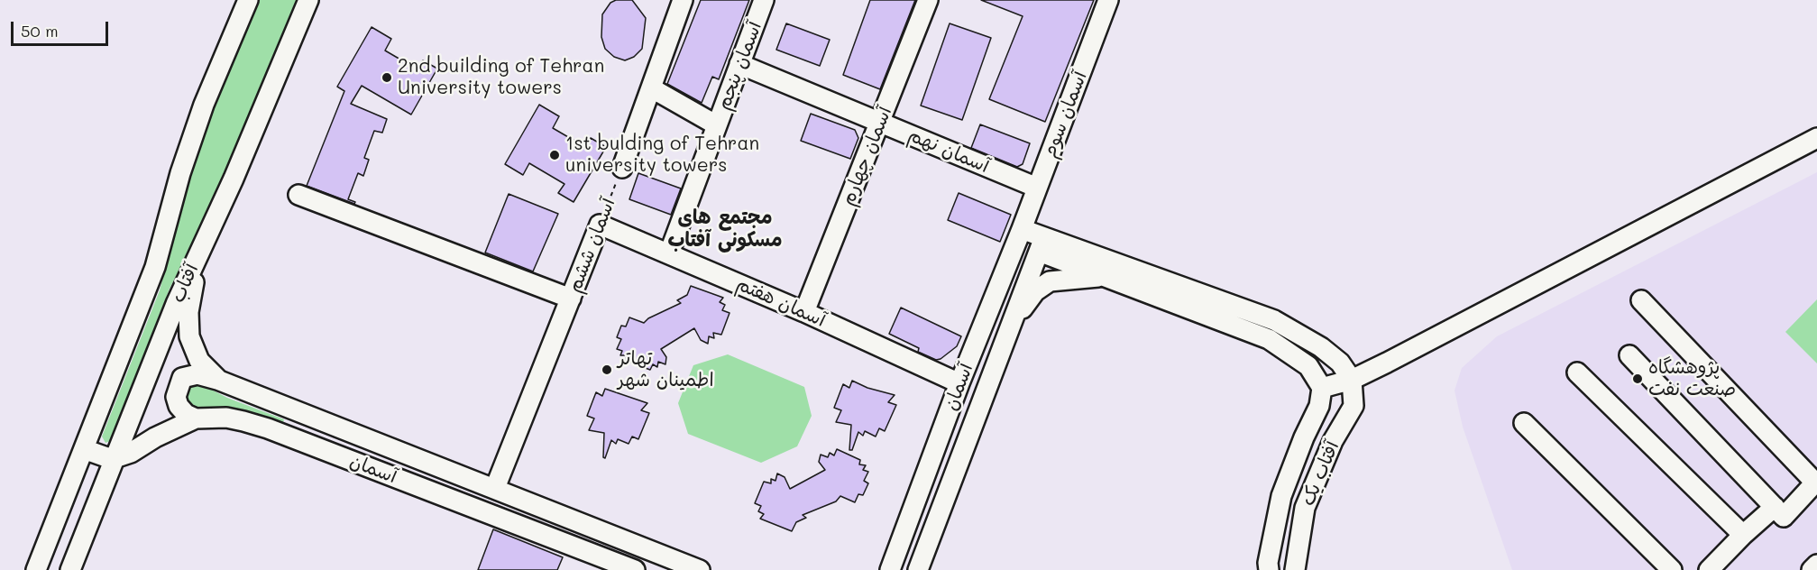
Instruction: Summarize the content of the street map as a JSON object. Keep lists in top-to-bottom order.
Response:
{
  "streets": {
    "street": [
      "آسمان پنجم",
      "آسمان سوم",
      "آسمان نهم",
      "آسمان چهارم",
      "آسمان ششم",
      "آفتاب",
      "آسمان هفتم",
      "آسمان",
      "آفتاب یک"
    ]
  },
  "crossings": [
    ["آسمان پنجم", "آسمان نهم"],
    ["آسمان پنجم", "آسمان هفتم"],
    ["آسمان سوم", "آسمان نهم"],
    ["آسمان سوم", "آسمان"],
    ["آسمان نهم", "آسمان چهارم"],
    ["آسمان چهارم", "آسمان هفتم"],
    ["آسمان ششم", "آسمان هفتم"],
    ["آسمان ششم", "آسمان"],
    ["آفتاب", "آسمان"],
    ["آسمان هفتم", "آسمان"]
  ],
  "districts": ["مجتمع های مسکونی آفتاب"],
  "places": [
    "2nd building of Tehran University towers",
    "1st bulding of Tehran university towers",
    "تهاتر اطمینان شهر",
    "پژوهشگاه صنعت نفت"
  ],
  "scale_bar": "50 m"
}
